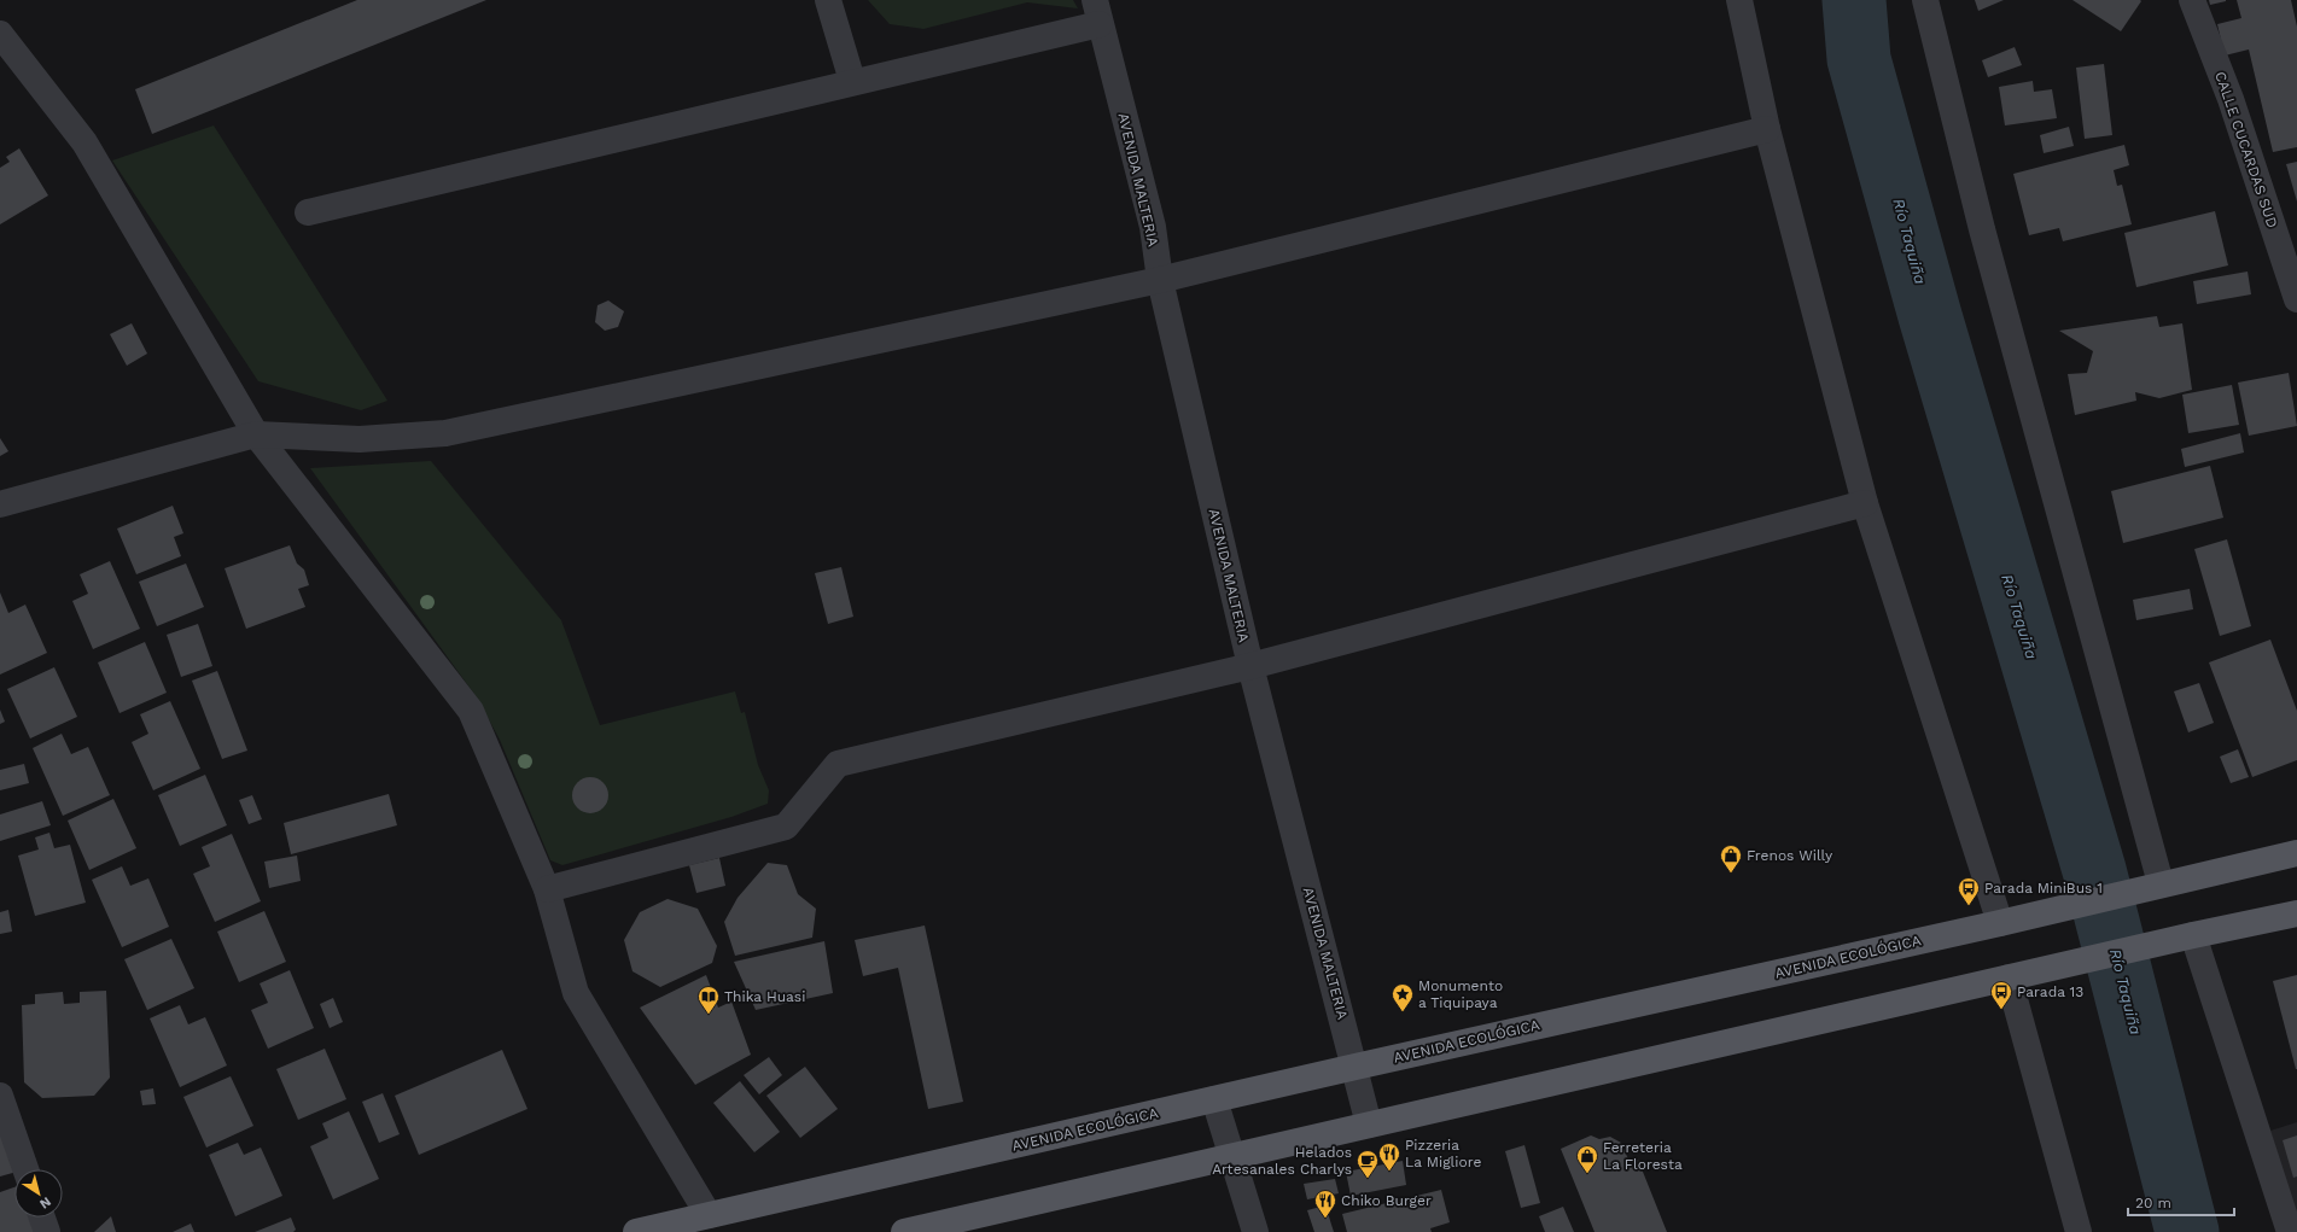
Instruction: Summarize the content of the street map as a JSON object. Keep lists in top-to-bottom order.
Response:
{
  "streets": {
    "main road": ["AVENIDA ECOLÓGICA"],
    "street": ["CALLE CUCARDAS SUD", "AVENIDA MALTERIA"]
  },
  "crossings": [
    ["AVENIDA MALTERIA", "AVENIDA ECOLÓGICA"]
  ],
  "water": ["Río Taquiña"],
  "places": {
    "shop": ["Frenos Willy", "Ferreteria La Floresta"],
    "bus stop": ["Parada MiniBus 1", "Parada 13"],
    "place": ["Monumento a Tiquipaya"],
    "library": ["Thika Huasi"],
    "restaurant": ["Pizzeria La Migliore", "Chiko Burger"],
    "cafe": ["Helados Artesanales Charlys"]
  },
  "scale_bar": "20 m",
  "north": "bottom right"
}
